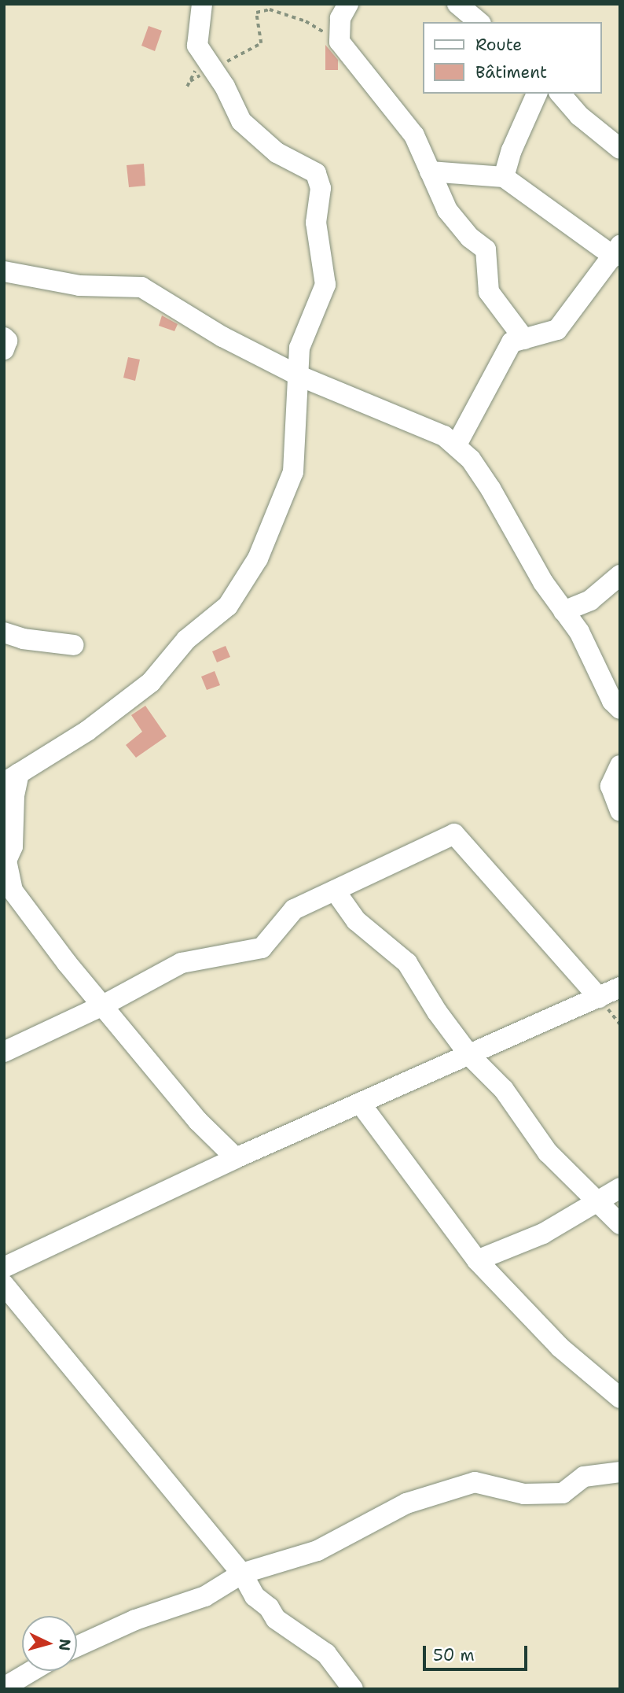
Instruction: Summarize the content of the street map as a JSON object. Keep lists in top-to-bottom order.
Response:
{
  "legend": ["Route", "Bâtiment"],
  "scale_bar": "50 m",
  "north": "right"
}
